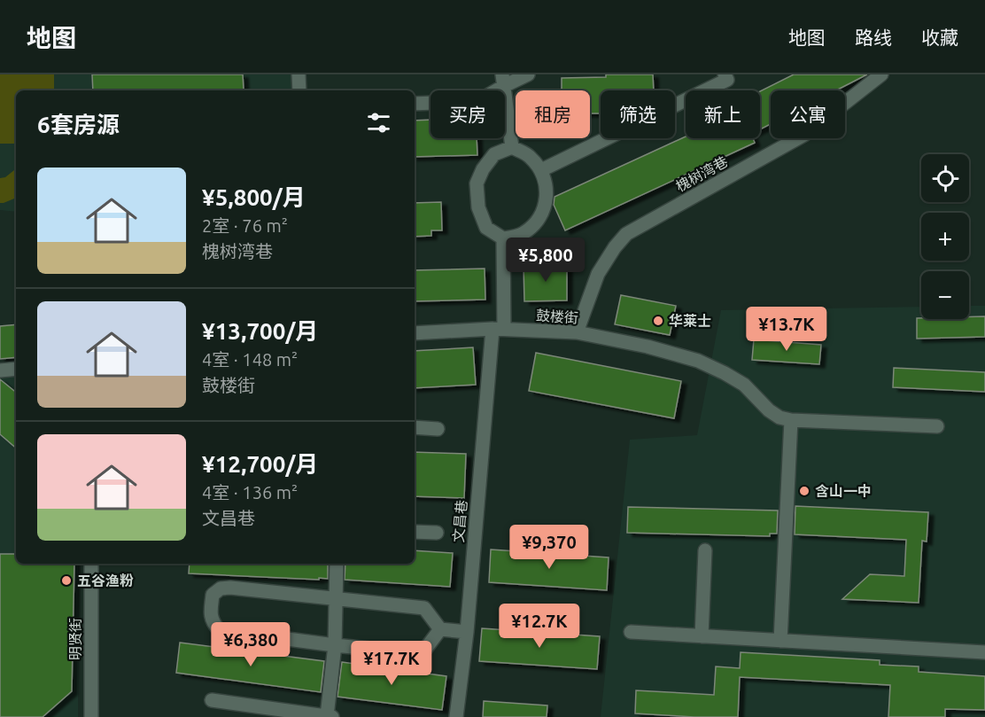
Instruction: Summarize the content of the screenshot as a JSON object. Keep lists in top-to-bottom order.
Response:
{
  "streets": {
    "street": [
      "槐树湾巷",
      "鼓楼街",
      "文昌巷",
      "明贤街"
    ]
  },
  "crossings": [
    ["槐树湾巷", "鼓楼街"],
    ["鼓楼街", "文昌巷"]
  ],
  "places": ["华莱士", "含山一中", "五谷渔粉"],
  "page": {
    "header": "地图",
    "nav": ["地图", "路线", "收藏"],
    "chip": [
      "买房",
      "租房",
      "筛选",
      "新上",
      "公寓"
    ],
    "heading": "6套房源",
    "map_buttons": ["+", "−"],
    "list": [
      {
        "name": "¥5,800/月",
        "note": "2室 · 76 m² · 槐树湾巷"
      },
      {
        "name": "¥13,700/月",
        "note": "4室 · 148 m² · 鼓楼街"
      },
      {
        "name": "¥12,700/月",
        "note": "4室 · 136 m² · 文昌巷"
      }
    ],
    "price": [
      "¥5,800",
      "¥13.7K",
      "¥9,370",
      "¥12.7K",
      "¥6,380",
      "¥17.7K"
    ]
  }
}
